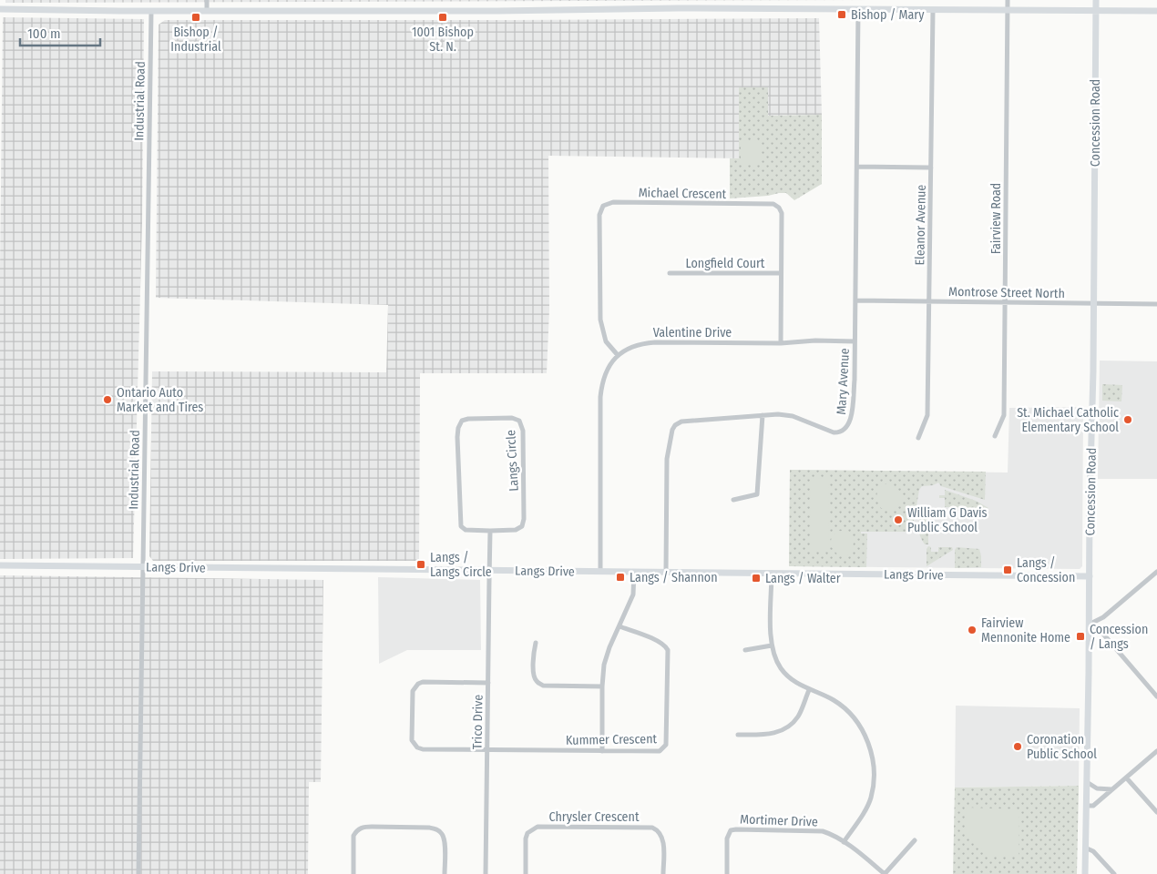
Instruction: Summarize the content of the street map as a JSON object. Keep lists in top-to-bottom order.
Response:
{
  "streets": {
    "main road": ["Concession Road", "Langs Drive"],
    "street": [
      "Industrial Road",
      "Michael Crescent",
      "Fairview Road",
      "Eleanor Avenue",
      "Longfield Court",
      "Montrose Street North",
      "Valentine Drive",
      "Mary Avenue",
      "Langs Circle",
      "Trico Drive",
      "Kummer Crescent",
      "Chrysler Crescent",
      "Mortimer Drive"
    ]
  },
  "crossings": [
    ["Industrial Road", "Langs Drive"],
    ["Concession Road", "Montrose Street North"],
    ["Concession Road", "Langs Drive"],
    ["Michael Crescent", "Longfield Court"],
    ["Michael Crescent", "Valentine Drive"],
    ["Fairview Road", "Montrose Street North"],
    ["Eleanor Avenue", "Montrose Street North"],
    ["Montrose Street North", "Mary Avenue"],
    ["Valentine Drive", "Mary Avenue"],
    ["Valentine Drive", "Langs Drive"],
    ["Mary Avenue", "Langs Drive"],
    ["Langs Drive", "Trico Drive"],
    ["Trico Drive", "Kummer Crescent"]
  ],
  "places": {
    "transit": [
      "Bishop / Mary",
      "Bishop / Industrial",
      "1001 Bishop St. N.",
      "Langs / Langs Circle",
      "Langs / Concession",
      "Langs / Shannon",
      "Langs / Walter",
      "Concession / Langs"
    ],
    "other": [
      "Ontario Auto Market and Tires",
      "St. Michael Catholic Elementary School",
      "William G Davis Public School",
      "Fairview Mennonite Home",
      "Coronation Public School"
    ]
  },
  "scale_bar": "100 m"
}
